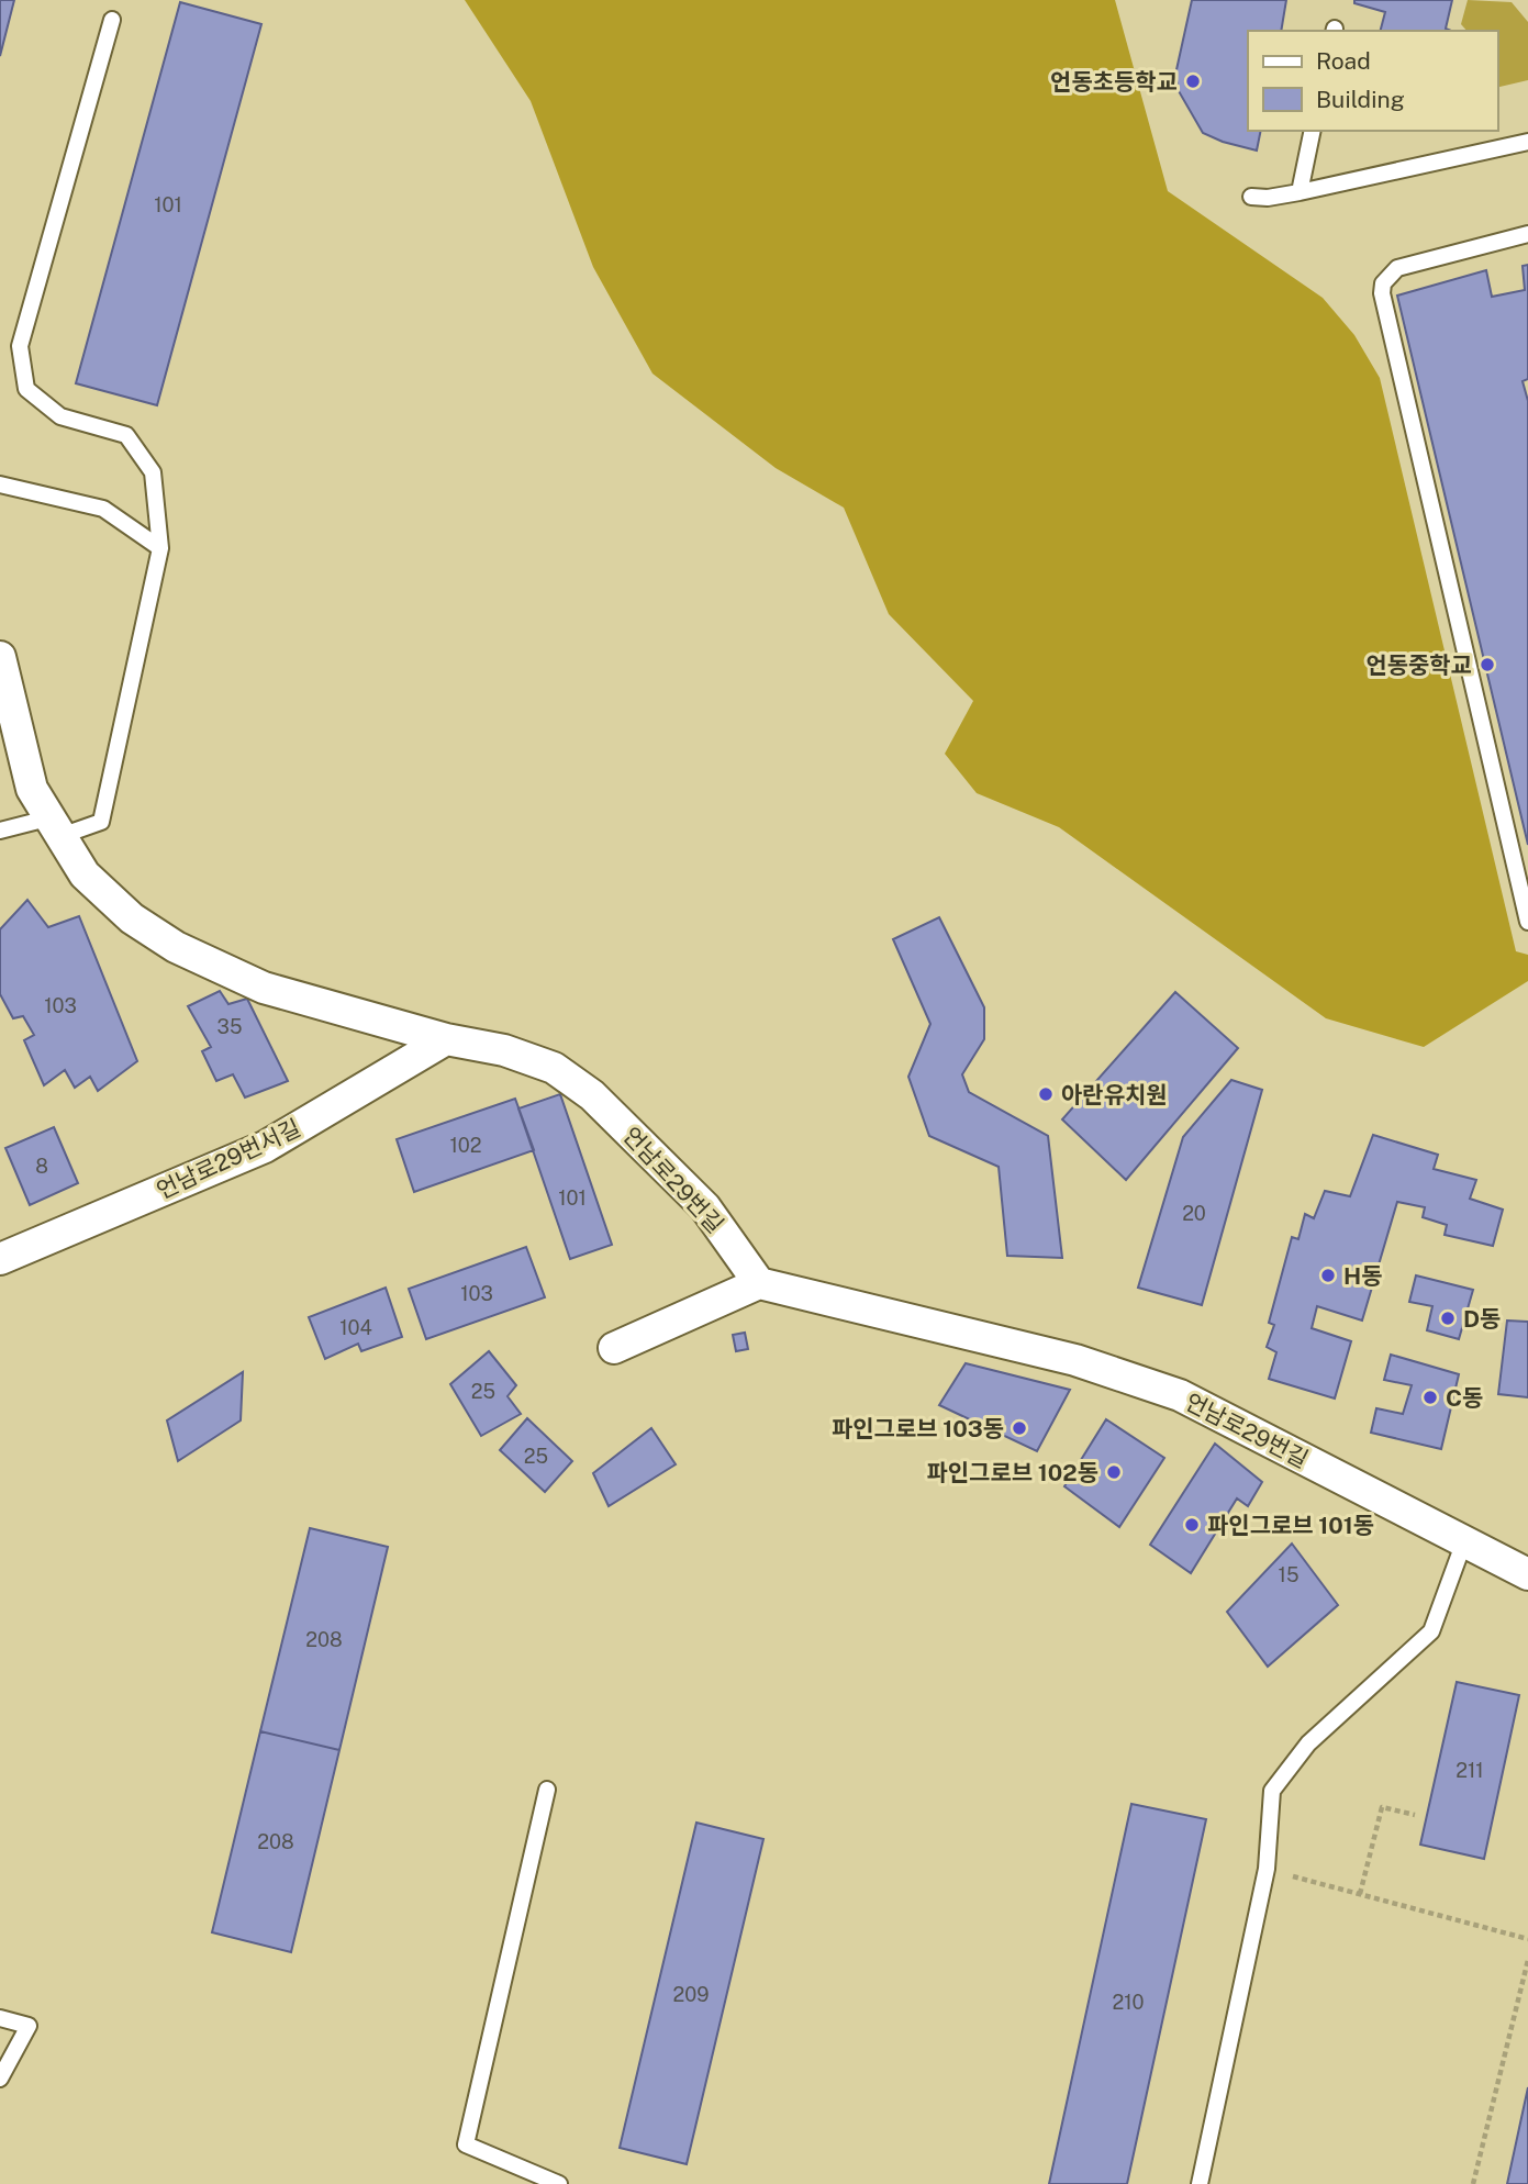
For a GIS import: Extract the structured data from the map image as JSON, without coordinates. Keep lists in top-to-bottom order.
{
  "streets": {
    "street": ["언남로29번서길", "언남로29번길"]
  },
  "crossings": [
    ["언남로29번서길", "언남로29번길"]
  ],
  "places": [
    "언동초등학교",
    "언동중학교",
    "아란유치원",
    "H동",
    "D동",
    "C동",
    "파인그로브 103동",
    "파인그로브 102동",
    "파인그로브 101동"
  ],
  "house_numbers": [
    "101",
    "103",
    "35",
    "102",
    "8",
    "101",
    "20",
    "103",
    "104",
    "25",
    "25",
    "15",
    "208",
    "211",
    "208",
    "209",
    "210"
  ],
  "legend": ["Road", "Building"]
}
